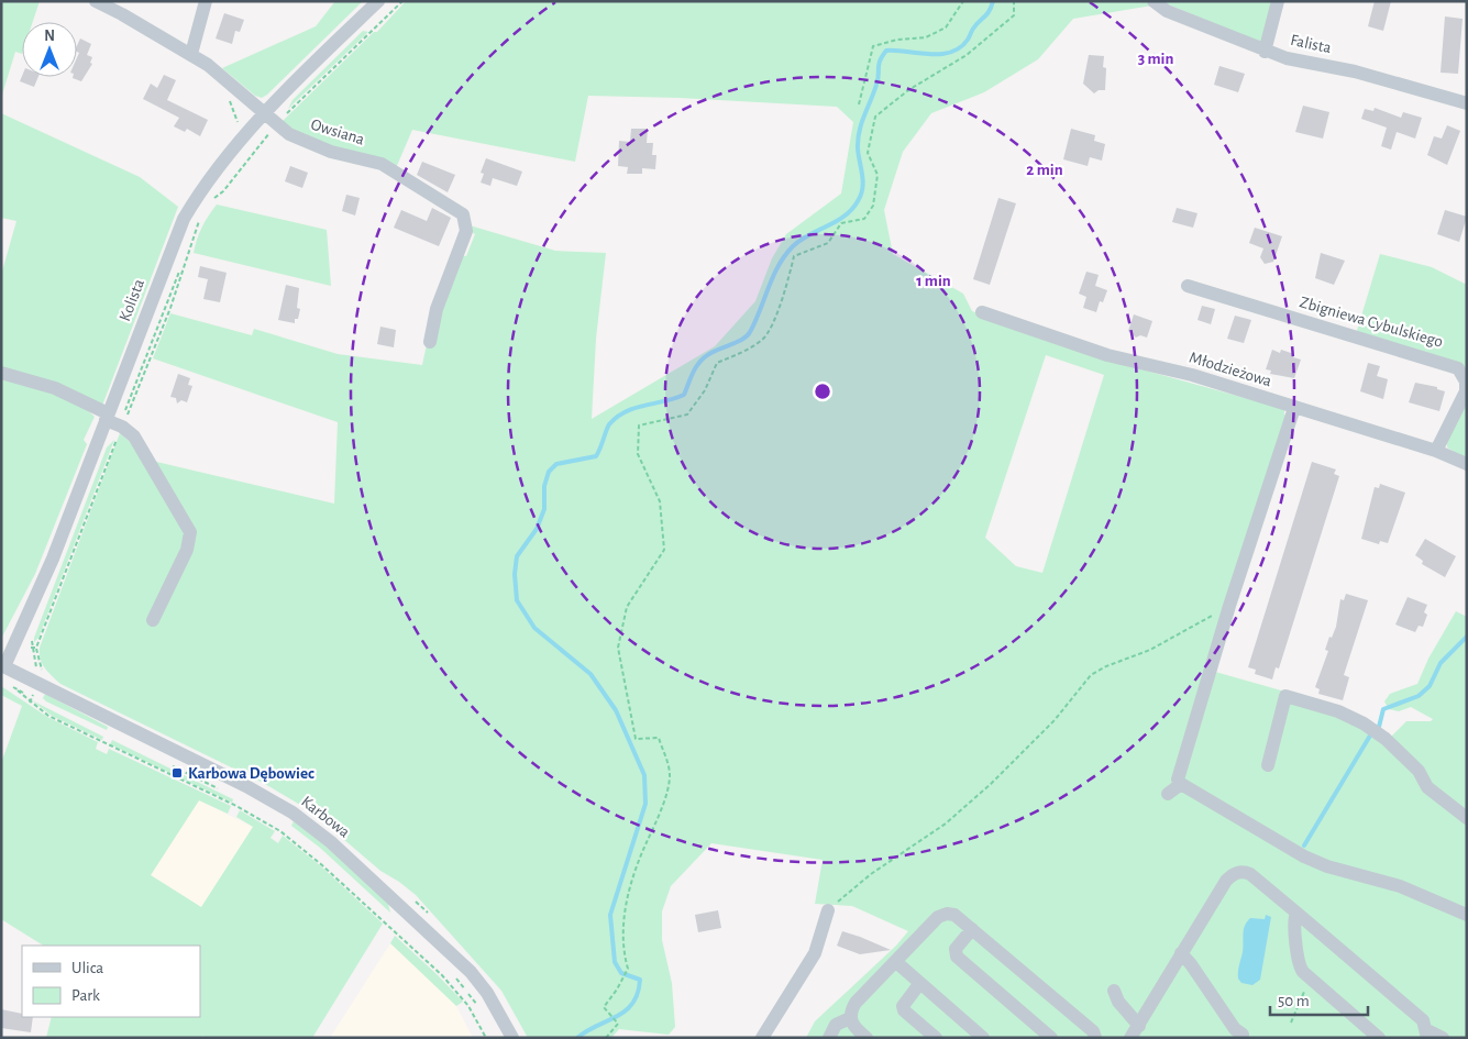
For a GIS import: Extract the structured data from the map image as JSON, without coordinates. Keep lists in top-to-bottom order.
{
  "streets": {
    "street": [
      "Falista",
      "Owsiana",
      "Kolista",
      "Zbigniewa Cybulskiego",
      "Młodzieżowa",
      "Karbowa"
    ]
  },
  "crossings": [
    ["Owsiana", "Kolista"],
    ["Kolista", "Karbowa"],
    ["Zbigniewa Cybulskiego", "Młodzieżowa"]
  ],
  "places": {
    "transit": ["Karbowa Dębowiec"]
  },
  "legend": ["Ulica", "Park"],
  "scale_bar": "50 m",
  "north": "top",
  "rings": ["3 min", "2 min", "1 min"]
}
